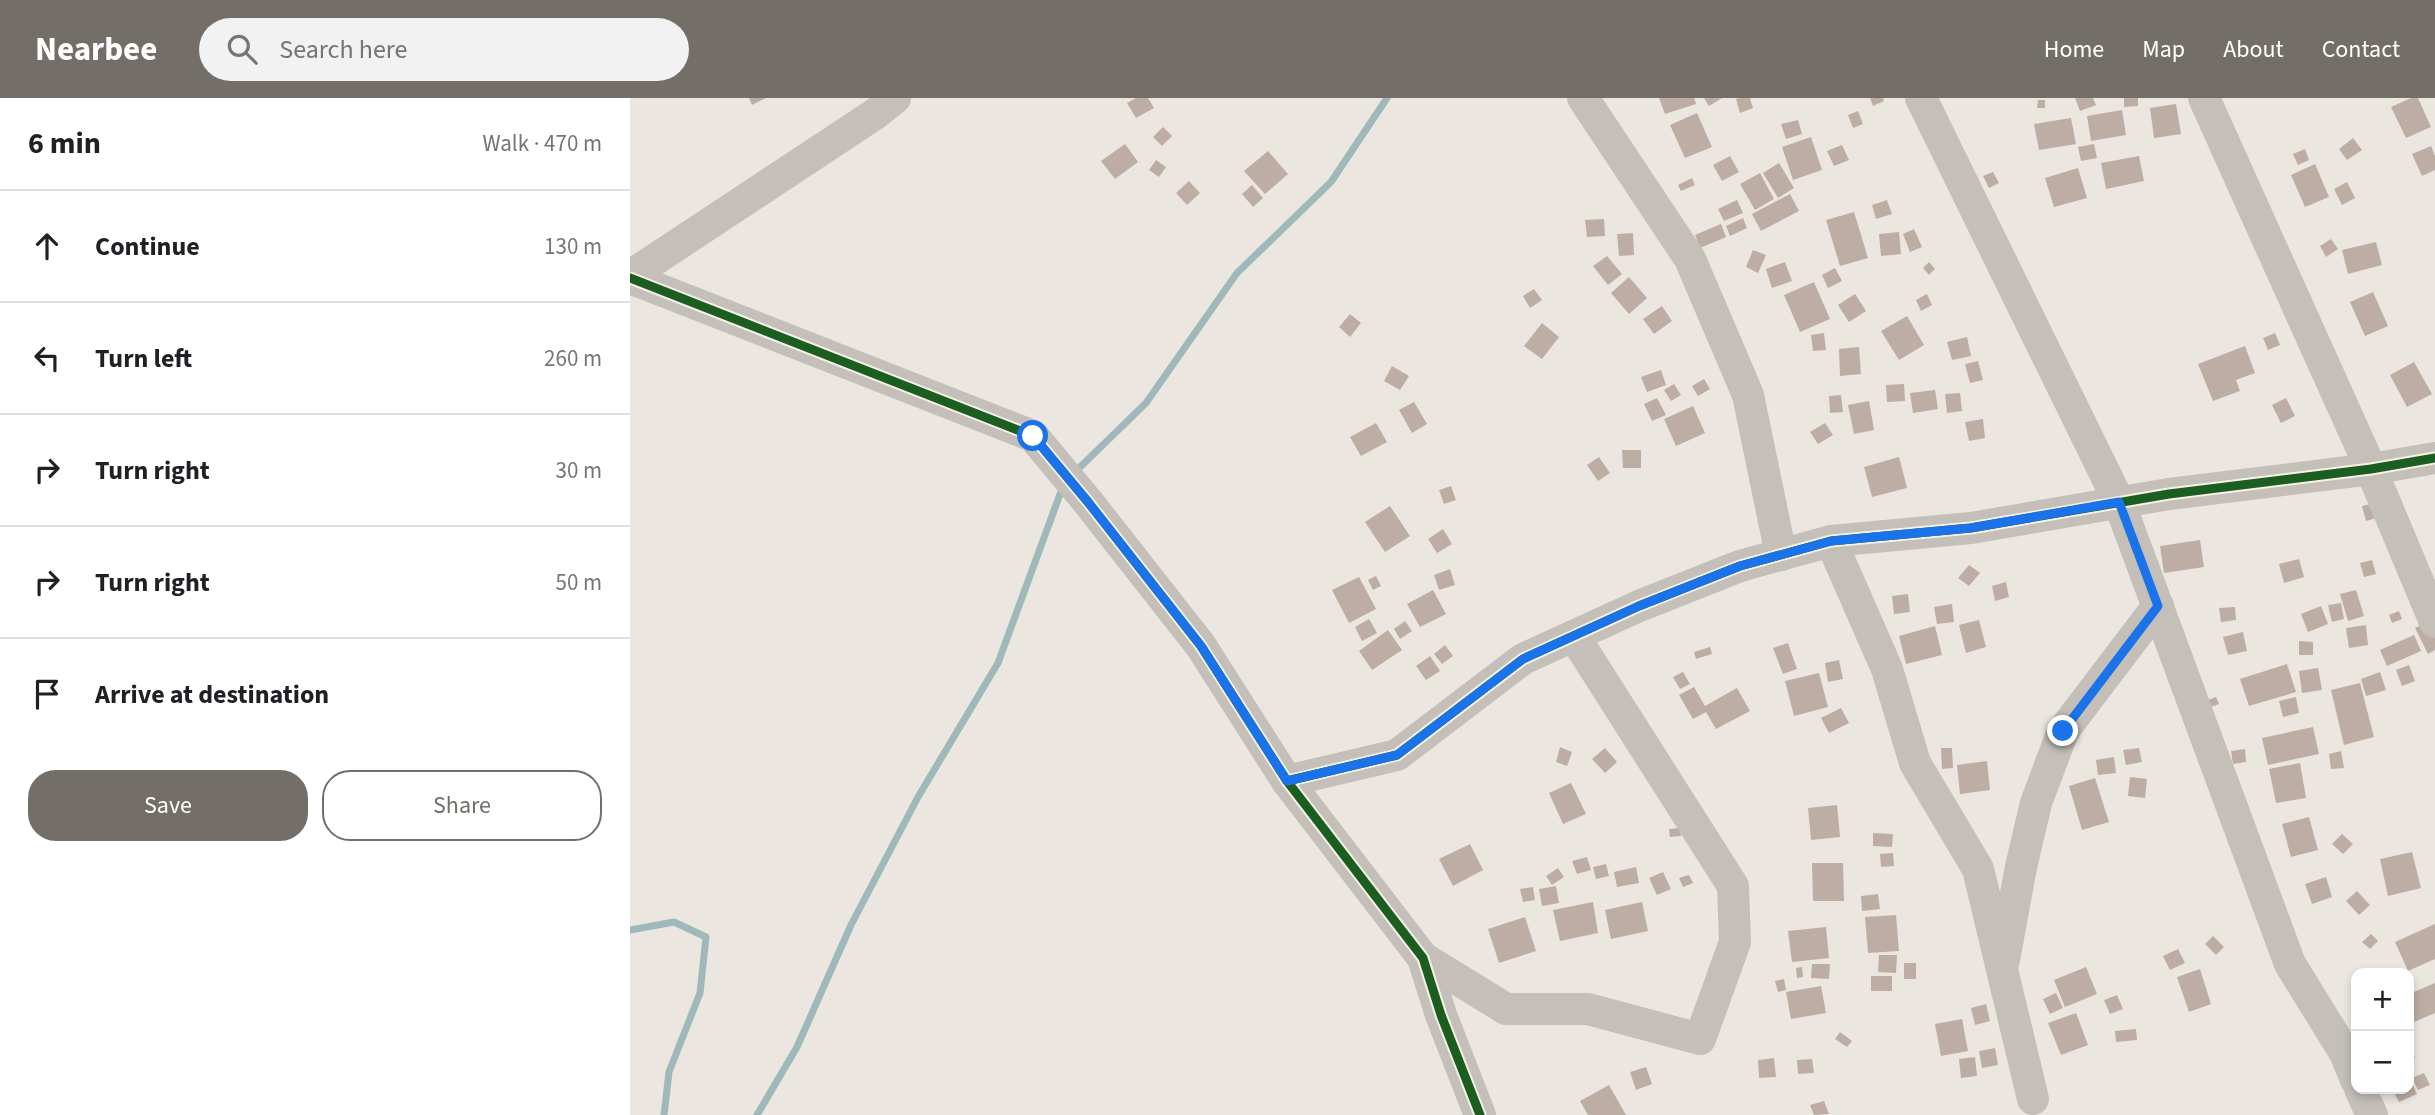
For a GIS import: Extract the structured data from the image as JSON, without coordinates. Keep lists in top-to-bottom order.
{
  "page": {
    "header": "Nearbee",
    "search": "Search here",
    "nav": [
      "Home",
      "Map",
      "About",
      "Contact"
    ],
    "heading": ["6 min", "Walk · 470 m"],
    "list": [
      ["Continue", "130 m"],
      ["Turn left", "260 m"],
      ["Turn right", "30 m"],
      ["Turn right", "50 m"],
      "Arrive at destination"
    ],
    "buttons": ["Save", "Share"],
    "map_buttons": ["+", "−"]
  }
}
